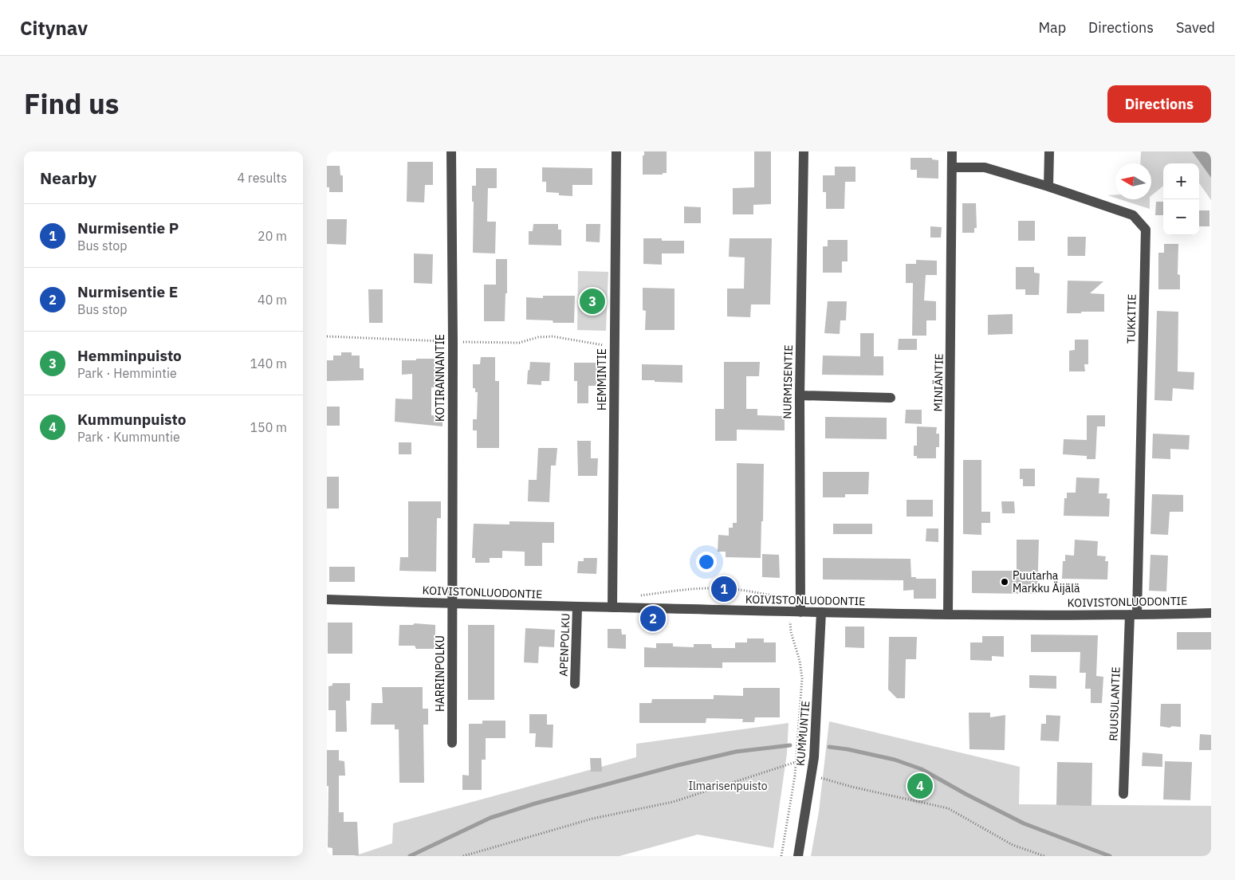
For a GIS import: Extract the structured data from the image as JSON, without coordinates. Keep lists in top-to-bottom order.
{
  "streets": {
    "street": [
      "TUKKITIE",
      "KOTIRANNANTIE",
      "HEMMINTIE",
      "NURMISENTIE",
      "MINIÄNTIE",
      "KOIVISTONLUODONTIE",
      "APENPOLKU",
      "HARRINPOLKU",
      "RUUSULANTIE",
      "KUMMUNTIE"
    ]
  },
  "crossings": [
    ["TUKKITIE", "MINIÄNTIE"],
    ["TUKKITIE", "KOIVISTONLUODONTIE"],
    ["TUKKITIE", "RUUSULANTIE"],
    ["KOTIRANNANTIE", "KOIVISTONLUODONTIE"],
    ["KOTIRANNANTIE", "HARRINPOLKU"],
    ["HEMMINTIE", "KOIVISTONLUODONTIE"],
    ["NURMISENTIE", "KOIVISTONLUODONTIE"],
    ["MINIÄNTIE", "KOIVISTONLUODONTIE"],
    ["KOIVISTONLUODONTIE", "APENPOLKU"],
    ["KOIVISTONLUODONTIE", "HARRINPOLKU"],
    ["KOIVISTONLUODONTIE", "RUUSULANTIE"],
    ["KOIVISTONLUODONTIE", "KUMMUNTIE"]
  ],
  "parks": ["Ilmarisenpuisto"],
  "places": ["Puutarha Markku Äijälä"],
  "north": "left",
  "page": {
    "header": "Citynav",
    "nav": ["Map", "Directions", "Saved"],
    "title": "Find us",
    "buttons": "Directions",
    "heading": ["Nearby", "4 results"],
    "map_buttons": ["+", "−"],
    "list": [
      {
        "mark": "1",
        "name": "Nurmisentie P",
        "note": "Bus stop",
        "value": "20 m"
      },
      {
        "mark": "2",
        "name": "Nurmisentie E",
        "note": "Bus stop",
        "value": "40 m"
      },
      {
        "mark": "3",
        "name": "Hemminpuisto",
        "note": "Park · Hemmintie",
        "value": "140 m"
      },
      {
        "mark": "4",
        "name": "Kummunpuisto",
        "note": "Park · Kummuntie",
        "value": "150 m"
      }
    ],
    "pins": [
      "3",
      "1",
      "2",
      "4"
    ]
  }
}
